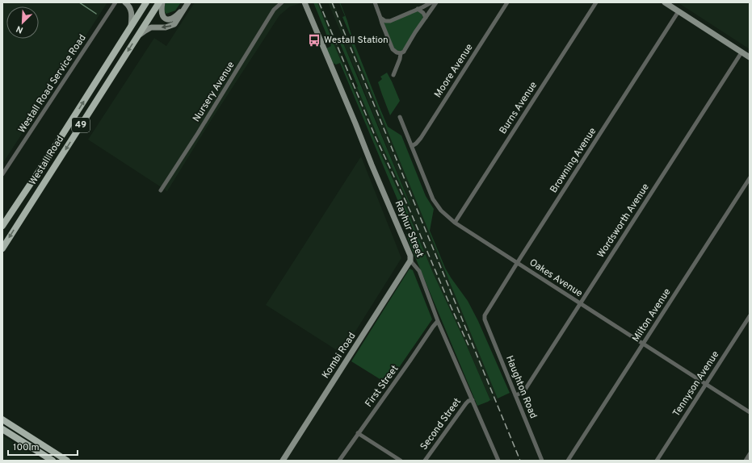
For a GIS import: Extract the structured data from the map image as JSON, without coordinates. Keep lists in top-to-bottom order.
{
  "streets": {
    "main road": [
      "49",
      "Westall Road",
      "Rayhur Street",
      "Kombi Road"
    ],
    "street": [
      "Moore Avenue",
      "Westall Road Service Road",
      "Nursery Avenue",
      "Burns Avenue",
      "Browning Avenue",
      "Wordsworth Avenue",
      "Oakes Avenue",
      "Milton Avenue",
      "Tennyson Avenue",
      "First Street",
      "Haughton Road",
      "Second Street"
    ]
  },
  "crossings": [
    ["Moore Avenue", "Oakes Avenue"],
    ["Burns Avenue", "Oakes Avenue"],
    ["Browning Avenue", "Oakes Avenue"],
    ["Browning Avenue", "Haughton Road"],
    ["Wordsworth Avenue", "Oakes Avenue"],
    ["Wordsworth Avenue", "Haughton Road"],
    ["Rayhur Street", "Kombi Road"],
    ["Rayhur Street", "First Street"],
    ["Rayhur Street", "Second Street"],
    ["Oakes Avenue", "Milton Avenue"],
    ["Oakes Avenue", "Tennyson Avenue"]
  ],
  "places": {
    "bus stop": ["Westall Station"]
  },
  "scale_bar": "100 m",
  "north": "bottom left"
}
